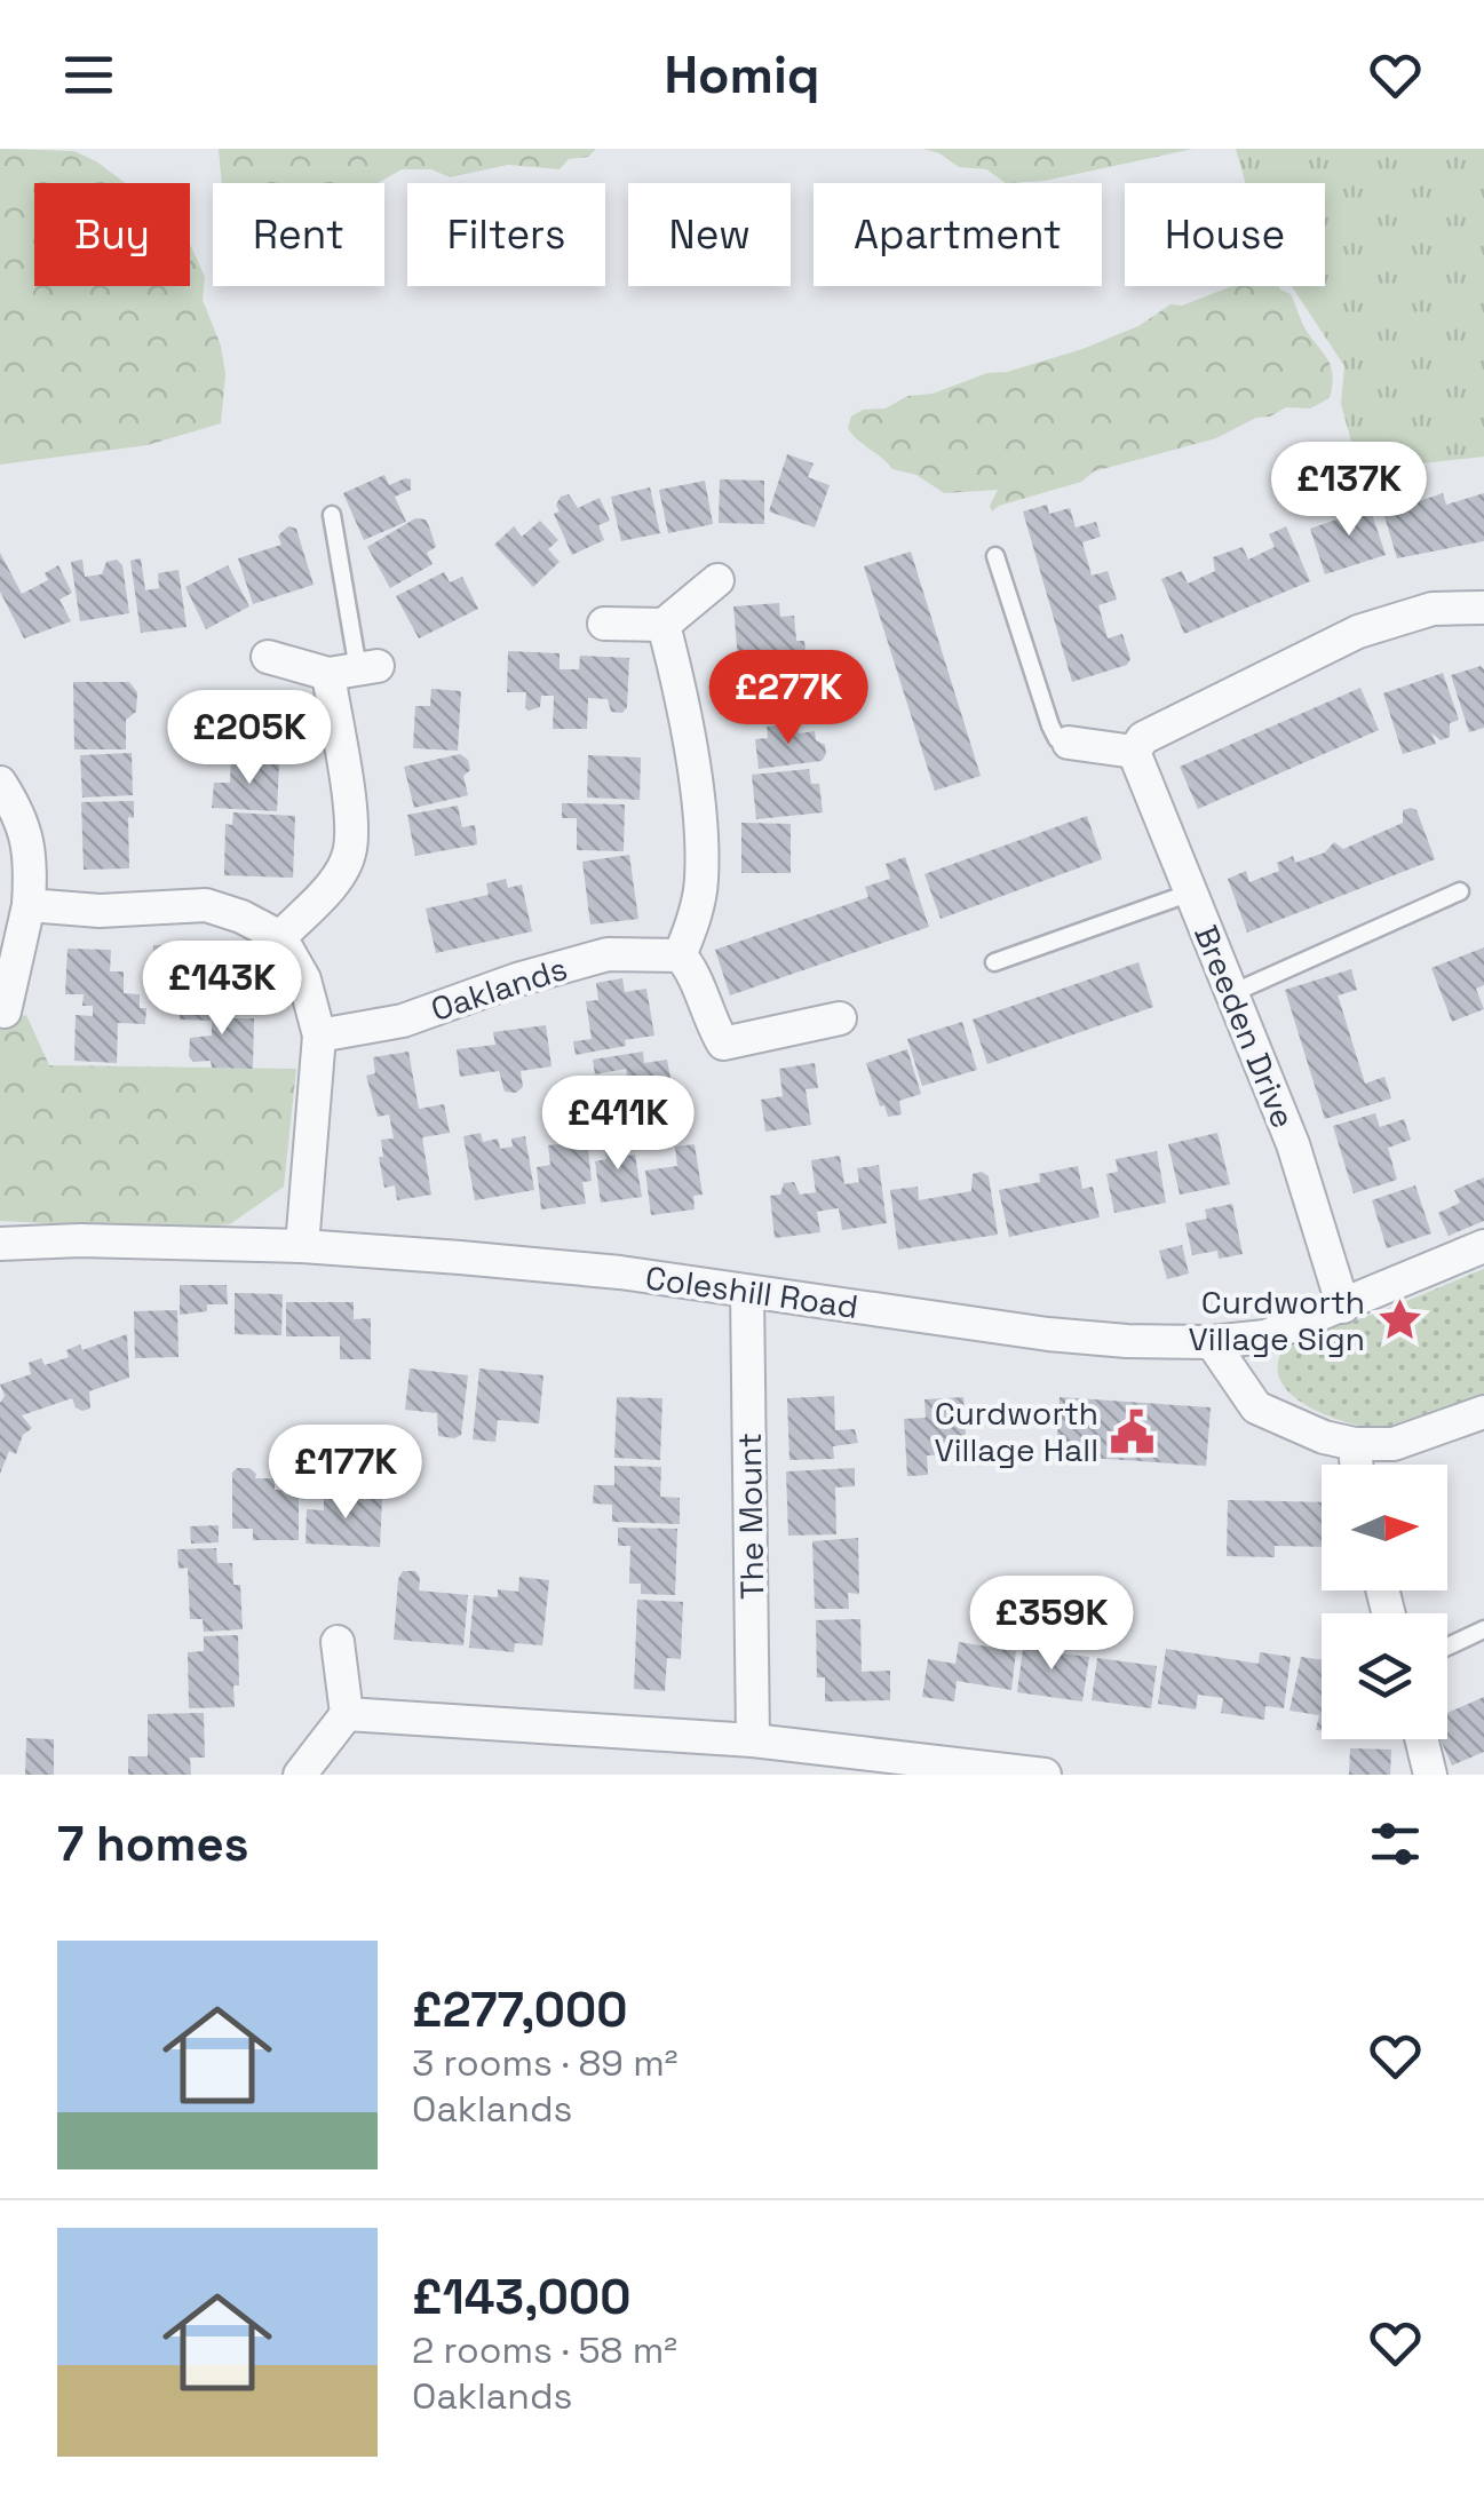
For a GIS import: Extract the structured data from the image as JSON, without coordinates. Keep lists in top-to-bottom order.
{
  "streets": {
    "street": [
      "Oaklands",
      "Breeden Drive",
      "Coleshill Road",
      "The Mount"
    ]
  },
  "crossings": [
    ["Breeden Drive", "Coleshill Road"],
    ["Coleshill Road", "The Mount"]
  ],
  "places": {
    "place": ["Curdworth Village Sign"],
    "public building": ["Curdworth Village Hall"]
  },
  "north": "right",
  "page": {
    "header": "Homiq",
    "chip": [
      "Buy",
      "Rent",
      "Filters",
      "New",
      "Apartment",
      "House"
    ],
    "price": [
      "£137K",
      "£277K",
      "£205K",
      "£143K",
      "£411K",
      "£177K",
      "£359K"
    ],
    "heading": "7 homes",
    "list": [
      {
        "name": "£277,000",
        "note": "3 rooms · 89 m² · Oaklands"
      },
      {
        "name": "£143,000",
        "note": "2 rooms · 58 m² · Oaklands"
      }
    ]
  }
}
